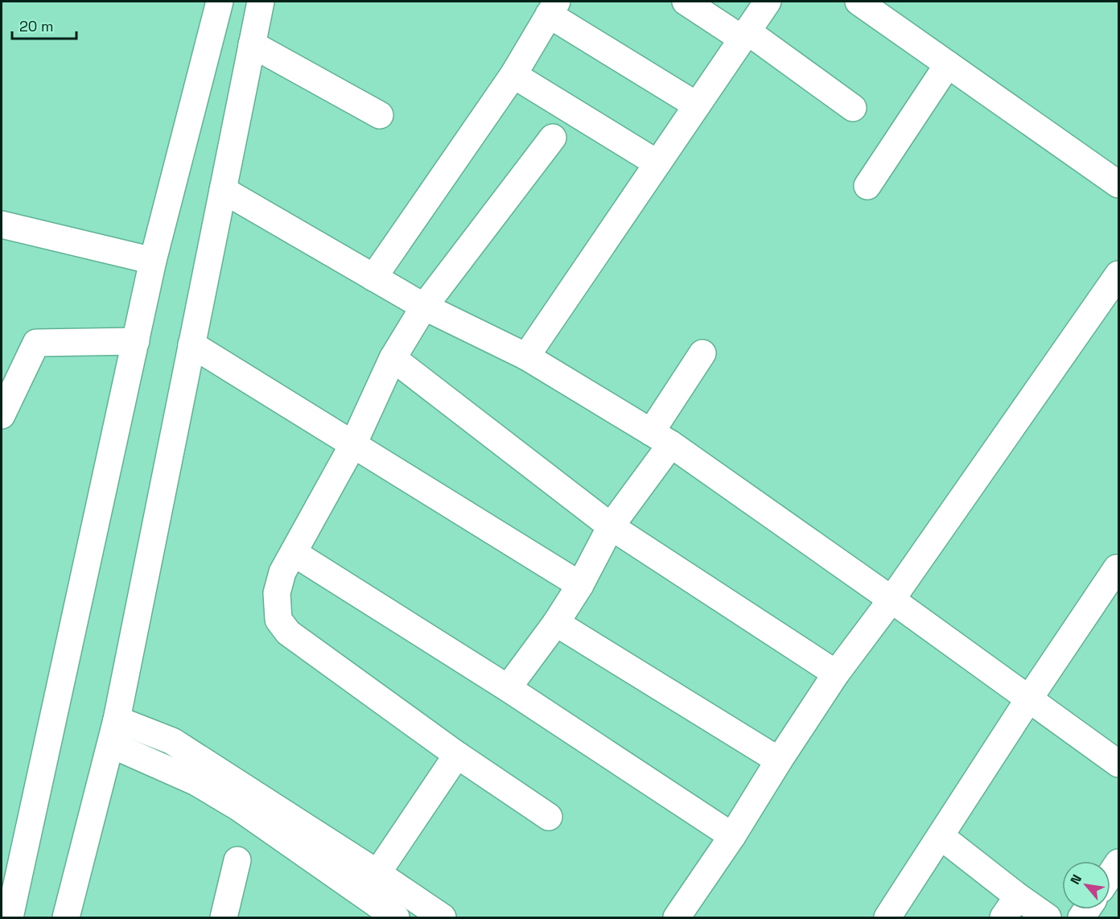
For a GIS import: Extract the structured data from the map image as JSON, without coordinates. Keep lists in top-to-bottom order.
{
  "scale_bar": "20 m",
  "north": "top left"
}
